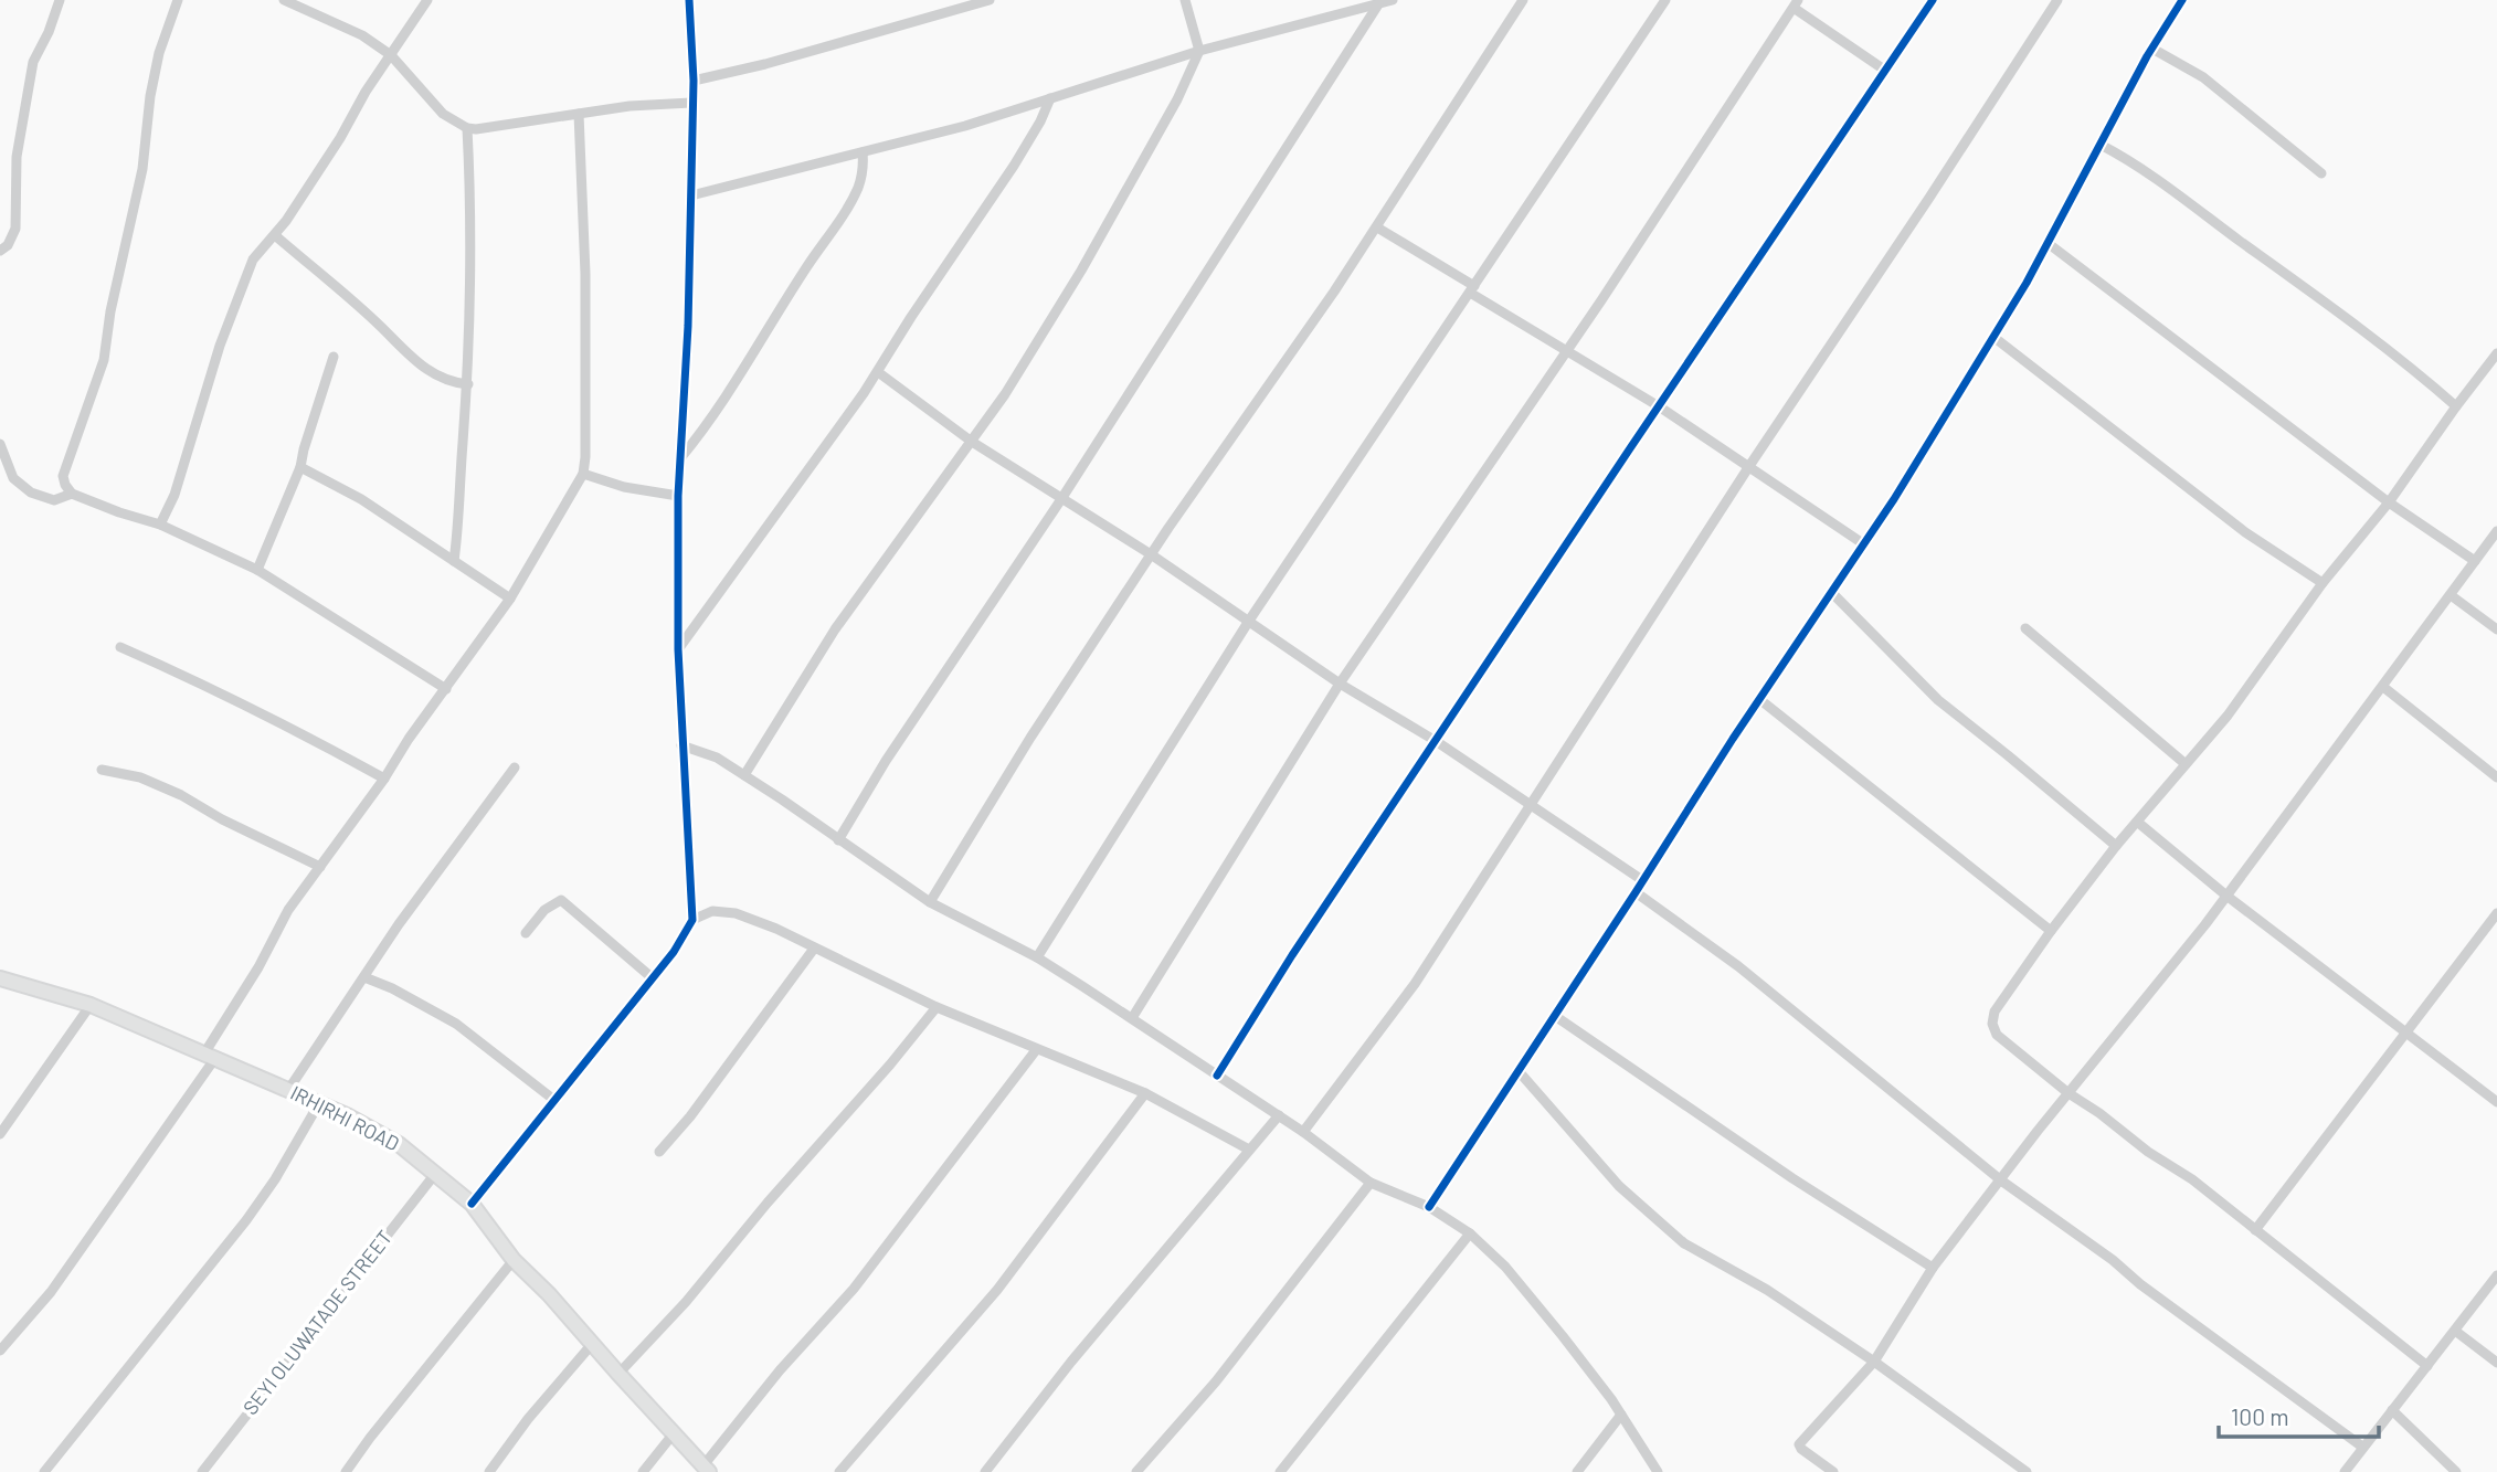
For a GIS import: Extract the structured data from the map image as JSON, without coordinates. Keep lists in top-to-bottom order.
{
  "streets": {
    "street": ["IRHIRHI ROAD", "SEYI OLUWATADE STREET"]
  },
  "crossings": [
    ["IRHIRHI ROAD", "SEYI OLUWATADE STREET"]
  ],
  "scale_bar": "100 m"
}
